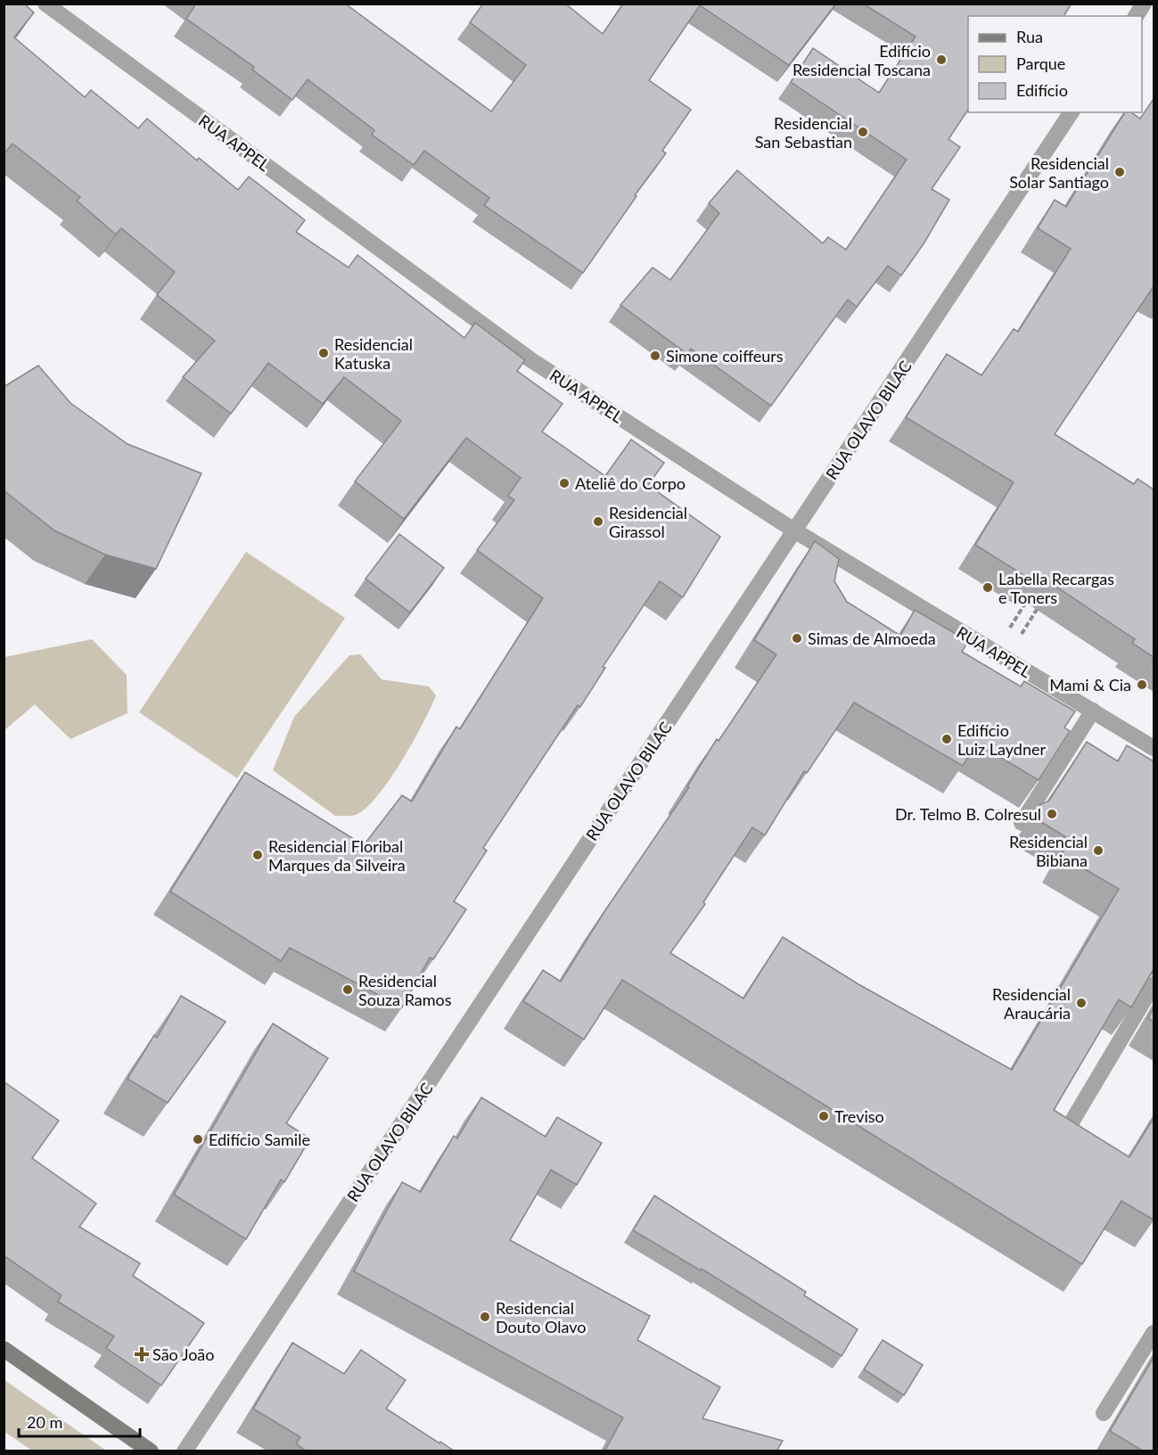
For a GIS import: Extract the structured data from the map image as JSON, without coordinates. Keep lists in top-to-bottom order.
{
  "streets": {
    "street": ["RUA APPEL", "RUA OLAVO BILAC"]
  },
  "crossings": [
    ["RUA APPEL", "RUA OLAVO BILAC"]
  ],
  "places": {
    "other": [
      "Edifício Residencial Toscana",
      "Residencial San Sebastian",
      "Residencial Solar Santiago",
      "Residencial Katuska",
      "Simone coiffeurs",
      "Ateliê do Corpo",
      "Residencial Girassol",
      "Labella Recargas e Toners",
      "Simas de Almoeda",
      "Mami & Cia",
      "Edifício Luiz Laydner",
      "Dr. Telmo B. Colresul",
      "Residencial Bibiana",
      "Residencial Floribal Marques da Silveira",
      "Residencial Souza Ramos",
      "Residencial Araucária",
      "Treviso",
      "Edifício Samile",
      "Residencial Douto Olavo"
    ],
    "health": ["São João"]
  },
  "legend": ["Rua", "Parque", "Edifício"],
  "scale_bar": "20 m"
}
